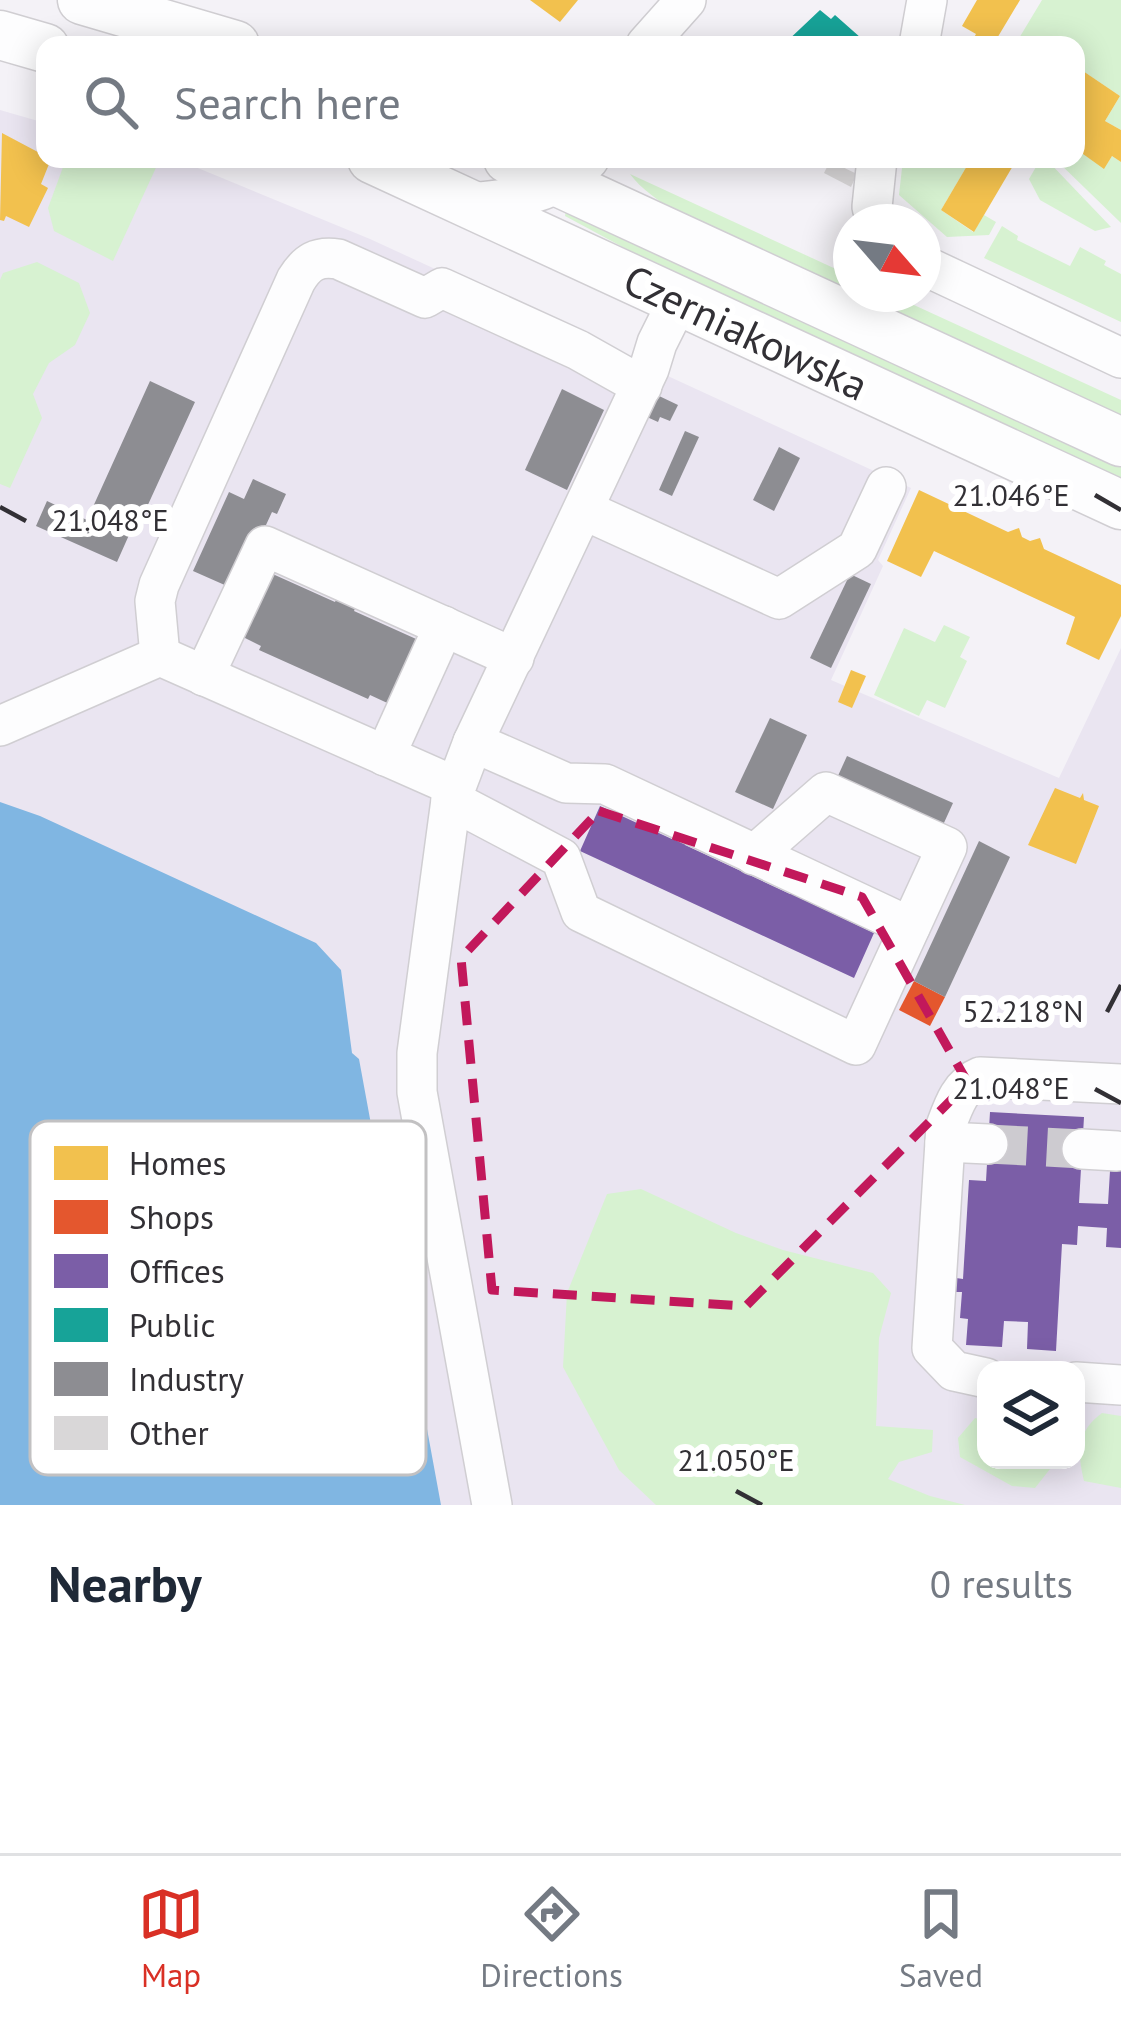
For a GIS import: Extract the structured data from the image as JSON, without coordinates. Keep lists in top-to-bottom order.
{
  "streets": {
    "main road": ["Czerniakowska"]
  },
  "legend": [
    "Homes",
    "Shops",
    "Offices",
    "Public",
    "Industry",
    "Other"
  ],
  "north": "bottom right",
  "page": {
    "search": "Search here",
    "heading": ["Nearby", "0 results"],
    "nav": ["Map", "Directions", "Saved"]
  },
  "coordinates": [
    "21.046°E",
    "21.048°E",
    "52.218°N",
    "21.050°E"
  ]
}
